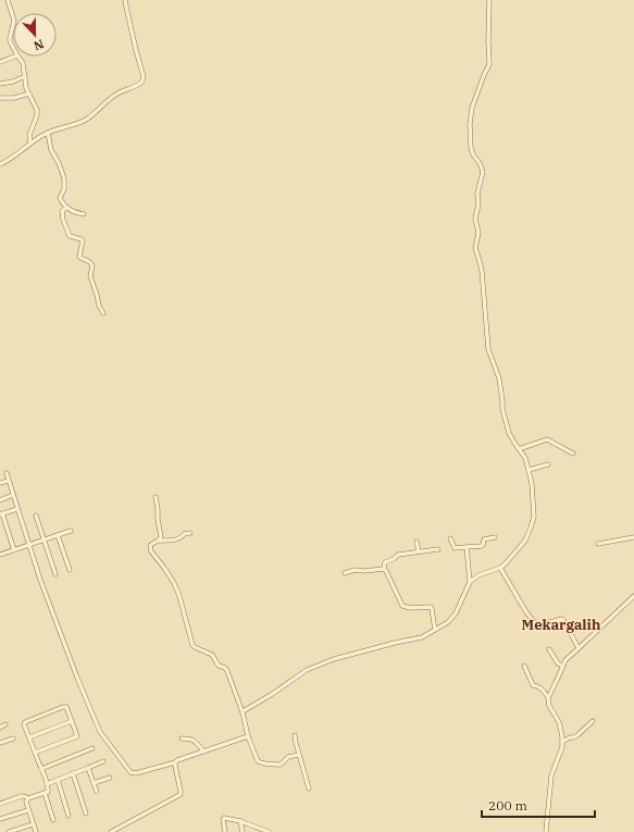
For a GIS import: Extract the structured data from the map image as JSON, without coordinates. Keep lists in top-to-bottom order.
{
  "districts": ["Mekargalih"],
  "scale_bar": "200 m",
  "north": "bottom"
}
